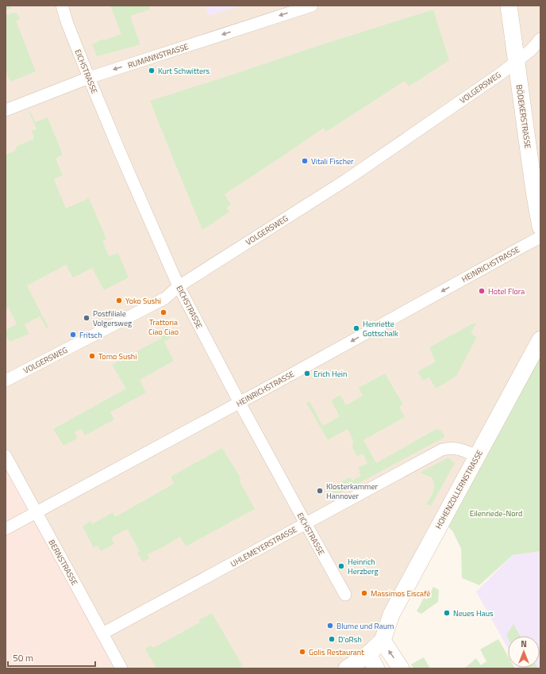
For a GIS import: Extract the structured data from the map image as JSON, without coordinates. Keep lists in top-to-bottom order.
{
  "streets": {
    "street": [
      "RUMANNSTRASSE",
      "EICHSTRASSE",
      "VOLGERSWEG",
      "BÖDEKERSTRASSE",
      "HEINRICHSTRASSE",
      "HOHENZOLLERNSTRASSE",
      "UHLEMEYERSTRASSE",
      "BERNSTRASSE"
    ]
  },
  "crossings": [
    ["RUMANNSTRASSE", "EICHSTRASSE"],
    ["EICHSTRASSE", "VOLGERSWEG"],
    ["EICHSTRASSE", "HEINRICHSTRASSE"],
    ["EICHSTRASSE", "UHLEMEYERSTRASSE"],
    ["VOLGERSWEG", "BÖDEKERSTRASSE"],
    ["HEINRICHSTRASSE", "BERNSTRASSE"],
    ["HOHENZOLLERNSTRASSE", "UHLEMEYERSTRASSE"],
    ["UHLEMEYERSTRASSE", "BERNSTRASSE"]
  ],
  "one_way": ["RUMANNSTRASSE", "HEINRICHSTRASSE"],
  "parks": ["Eilenriede-Nord"],
  "places": [
    "Kurt Schwitters",
    "Vitali Fischer",
    "Hotel Flora",
    "Yoko Sushi",
    "Trattoria Ciao Ciao",
    "Postfiliale Volgersweg",
    "Henriette Gottschalk",
    "Fritsch",
    "Tomo Sushi",
    "Erich Hein",
    "Klosterkammer Hannover",
    "Heinrich Herzberg",
    "Massimos Eiscafé",
    "Neues Haus",
    "Blume und Raum",
    "D'oRsh",
    "Golis Restaurant"
  ],
  "scale_bar": "50 m",
  "north": "top"
}
